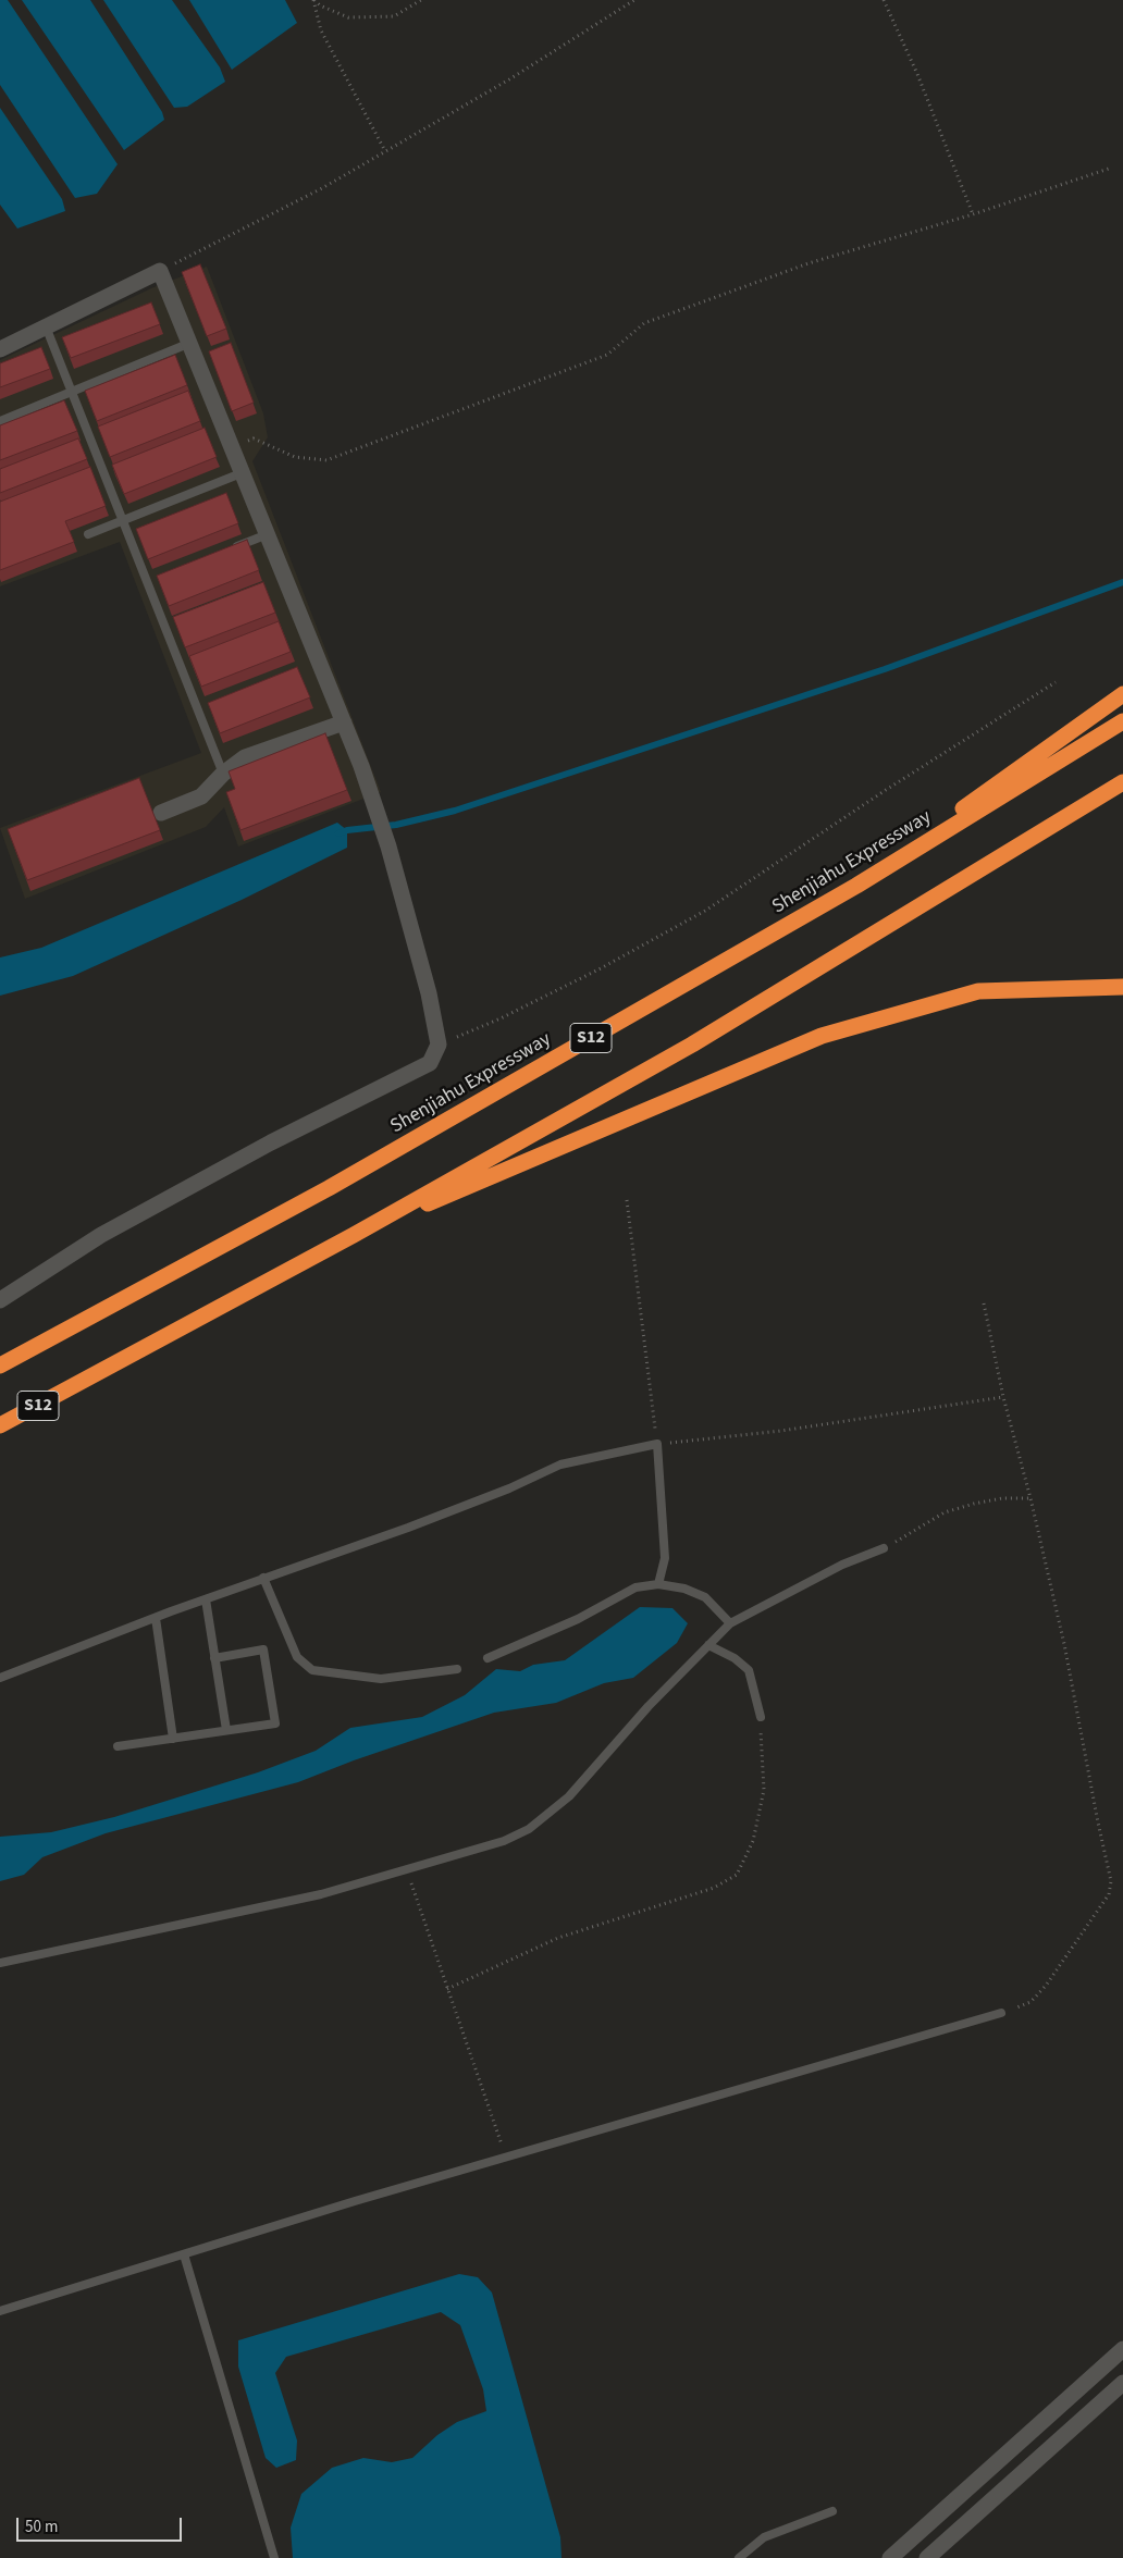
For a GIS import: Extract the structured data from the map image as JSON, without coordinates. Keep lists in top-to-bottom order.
{
  "streets": {
    "highway": ["Shenjiahu Expressway", "S12"]
  },
  "scale_bar": "50 m"
}
